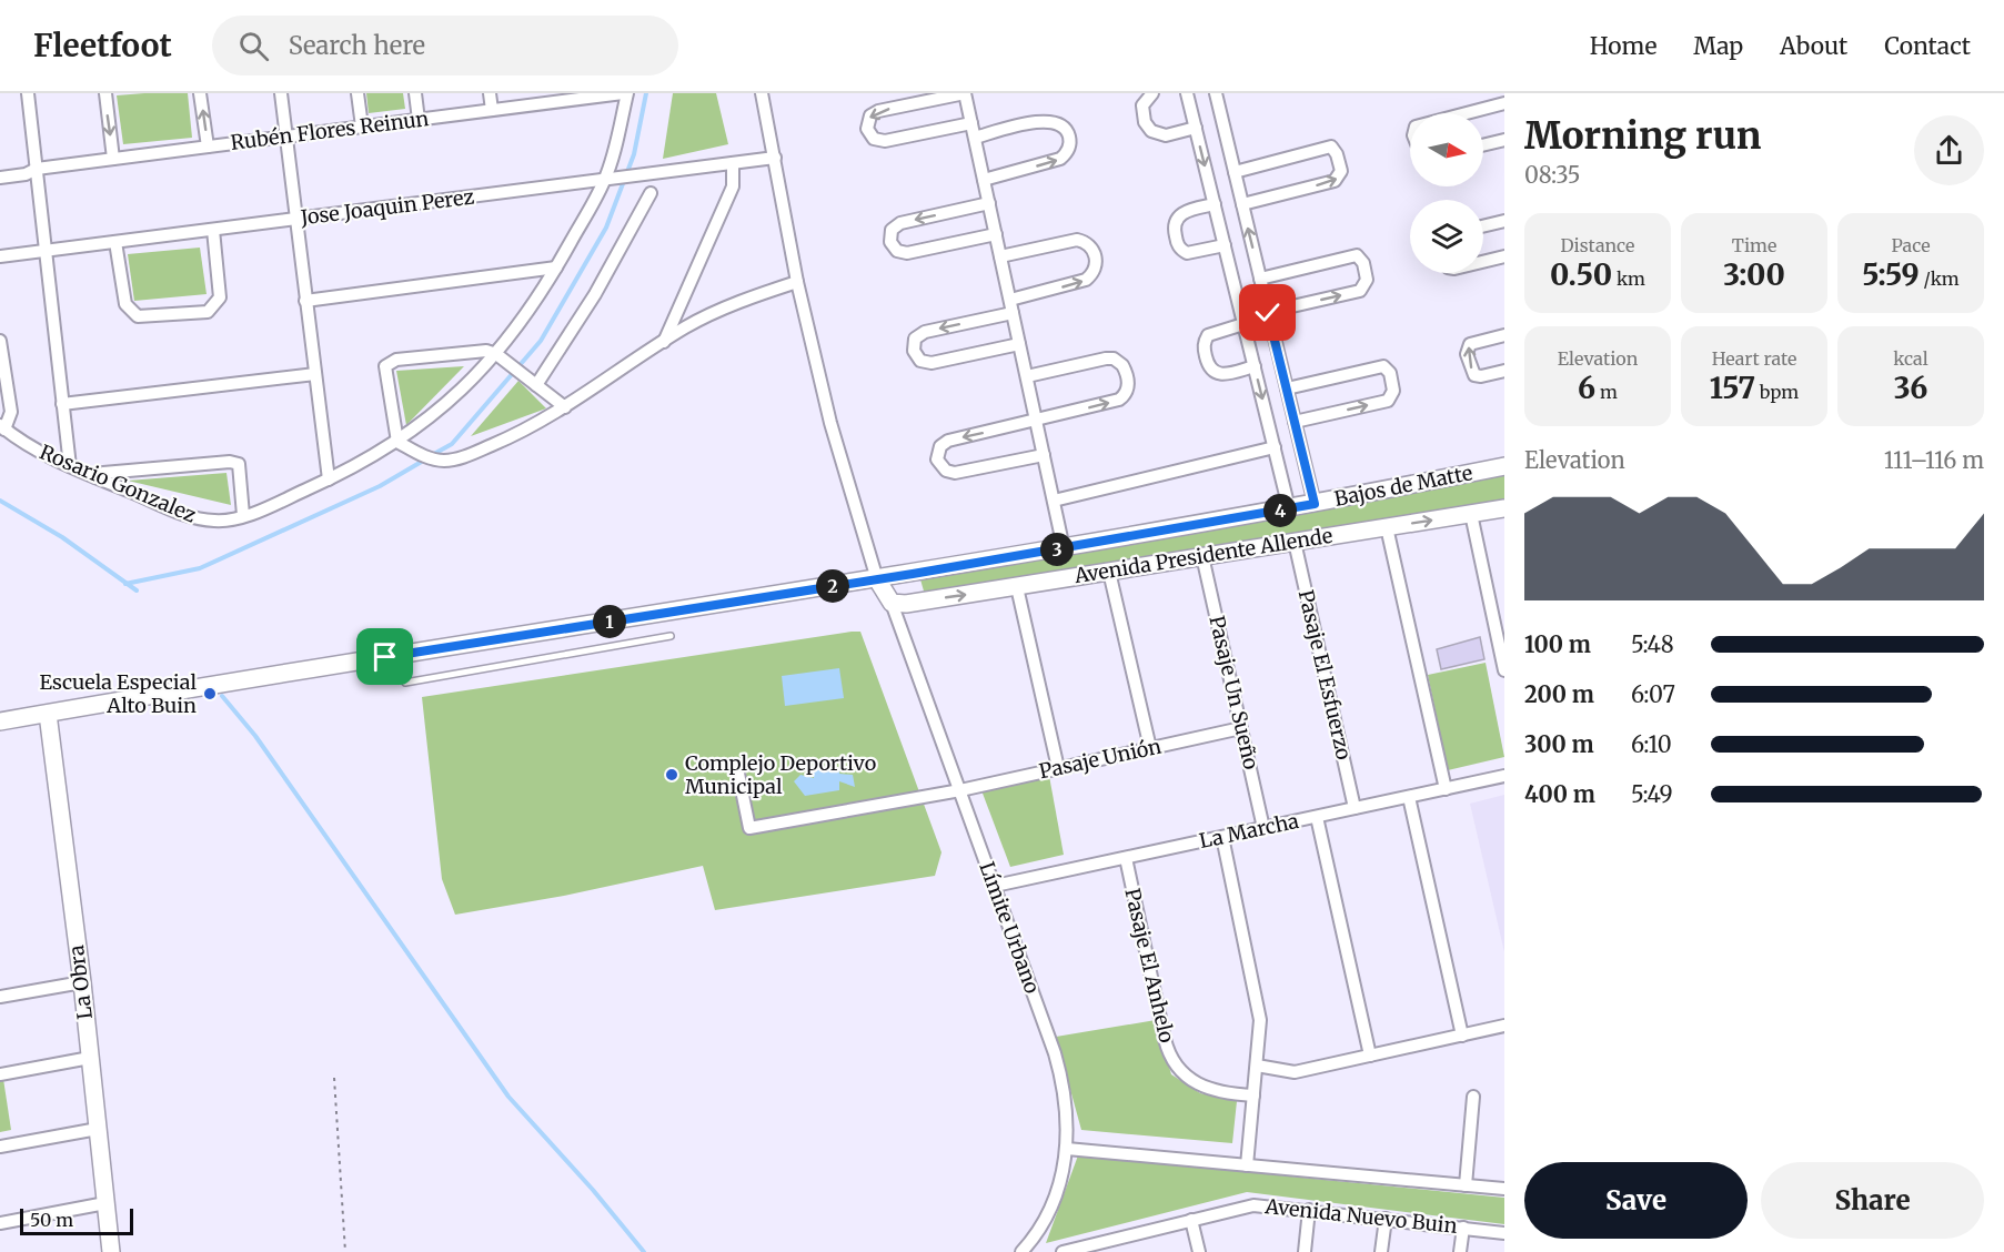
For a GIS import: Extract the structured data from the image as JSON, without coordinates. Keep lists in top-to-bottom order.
{
  "streets": {
    "main road": ["Bajos de Matte", "Avenida Presidente Allende", "La Obra"],
    "street": [
      "Rubén Flores Reinun",
      "Jose Joaquin Perez",
      "Rosario Gonzalez",
      "Pasaje El Esfuerzo",
      "Pasaje Un Sueño",
      "Pasaje Unión",
      "La Marcha",
      "Límite Urbano",
      "Pasaje El Anhelo",
      "Avenida Nuevo Buin"
    ]
  },
  "crossings": [
    ["Rubén Flores Reinun", "Rosario Gonzalez"],
    ["Jose Joaquin Perez", "Rosario Gonzalez"],
    ["Bajos de Matte", "La Obra"],
    ["Avenida Presidente Allende", "Pasaje El Esfuerzo"],
    ["Avenida Presidente Allende", "Pasaje Un Sueño"],
    ["Avenida Presidente Allende", "Límite Urbano"],
    ["Pasaje El Esfuerzo", "La Marcha"],
    ["Pasaje Un Sueño", "Pasaje Unión"],
    ["Pasaje Un Sueño", "La Marcha"],
    ["Pasaje Unión", "Límite Urbano"],
    ["La Marcha", "Límite Urbano"],
    ["La Marcha", "Pasaje El Anhelo"],
    ["Límite Urbano", "Avenida Nuevo Buin"]
  ],
  "places": ["Escuela Especial Alto Buin", "Complejo Deportivo Municipal"],
  "scale_bar": "50 m",
  "north": "right",
  "page": {
    "header": "Fleetfoot",
    "search": "Search here",
    "nav": [
      "Home",
      "Map",
      "About",
      "Contact"
    ],
    "heading": ["Morning run", "08:35"],
    "stats": [
      ["Distance", "0.50 km"],
      ["Time", "3:00"],
      ["Pace", "5:59 /km"],
      ["Elevation", "6 m"],
      ["Heart rate", "157 bpm"],
      ["kcal", "36"]
    ],
    "chart": ["Elevation", "111–116 m"],
    "pins": [
      "4",
      "3",
      "2",
      "1"
    ],
    "list": [
      {
        "name": "100 m",
        "note": "5:48"
      },
      {
        "name": "200 m",
        "note": "6:07"
      },
      {
        "name": "300 m",
        "note": "6:10"
      },
      {
        "name": "400 m",
        "note": "5:49"
      }
    ],
    "buttons": ["Save", "Share"],
    "scale": "50 m"
  }
}
